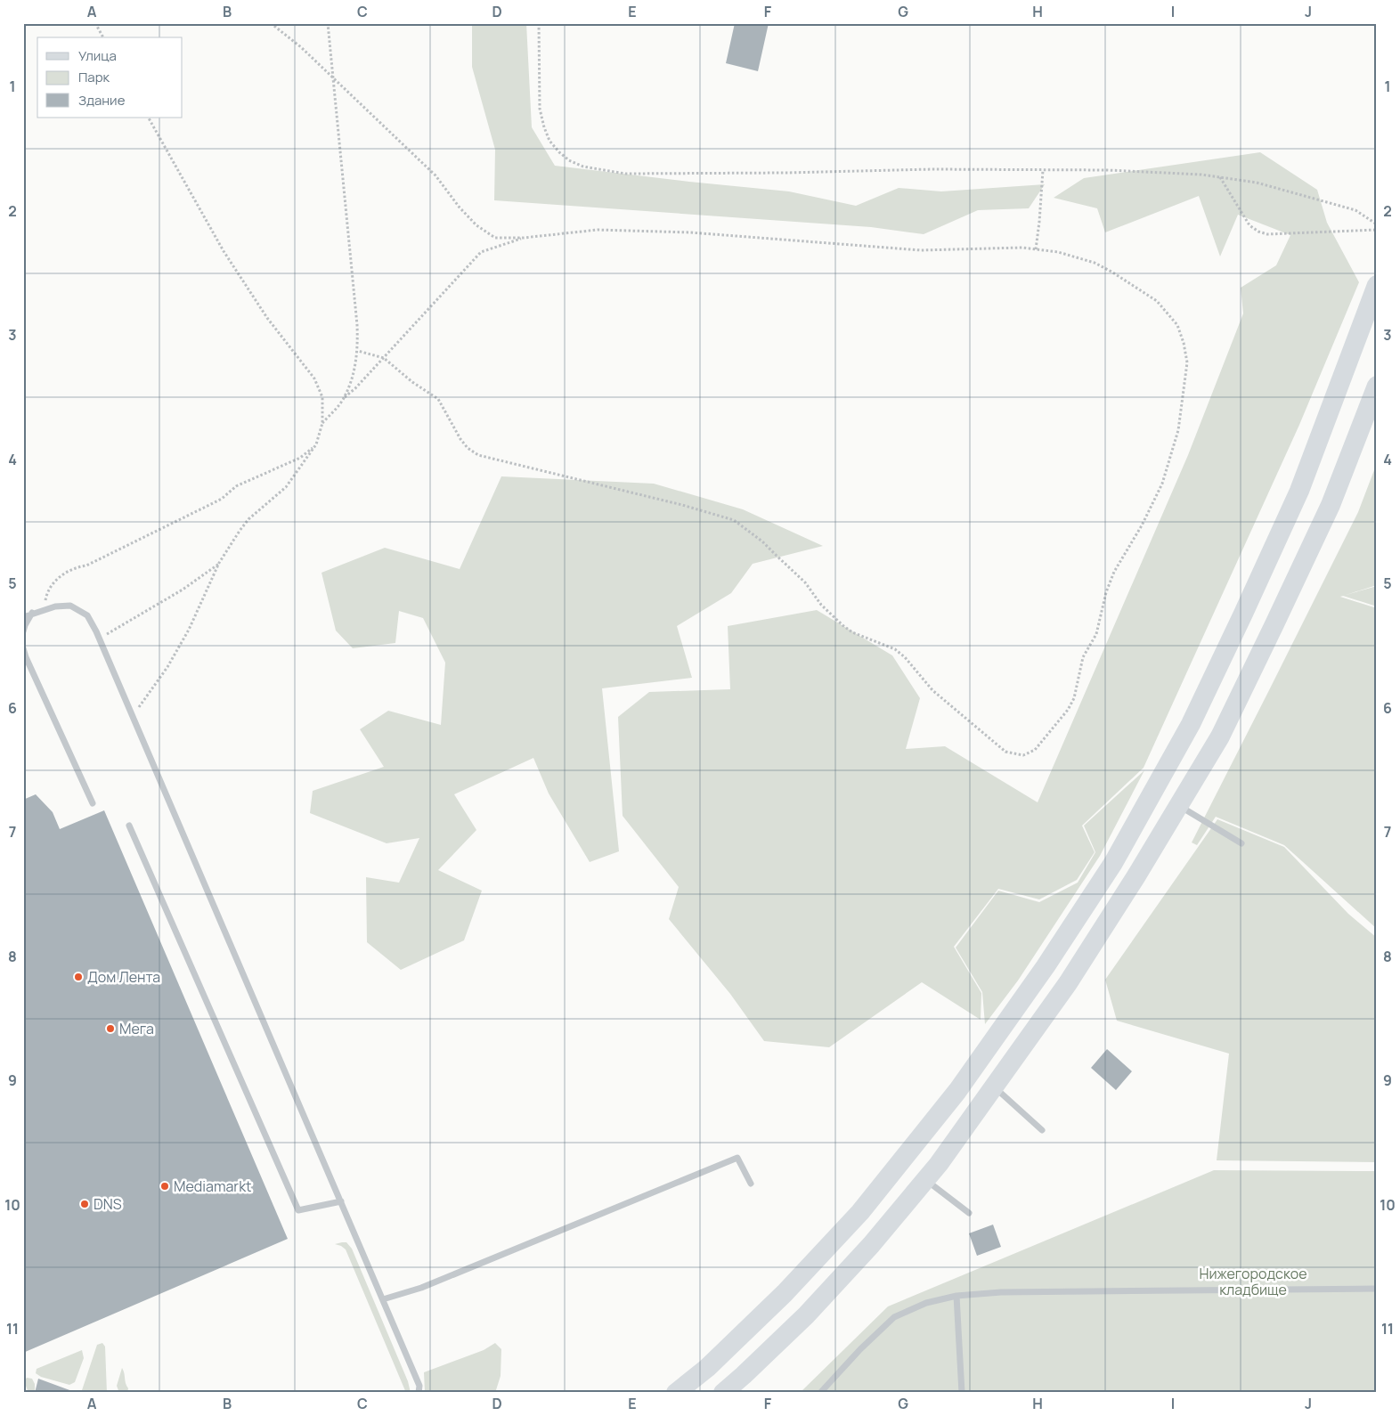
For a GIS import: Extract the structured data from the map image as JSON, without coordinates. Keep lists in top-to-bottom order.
{
  "parks": ["Нижегородское кладбище"],
  "places": [
    "Дом Лента",
    "Мега",
    "Mediamarkt",
    "DNS"
  ],
  "legend": ["Улица", "Парк", "Здание"],
  "grid": {
    "columns": [
      "A",
      "B",
      "C",
      "D",
      "E",
      "F",
      "G",
      "H",
      "I",
      "J"
    ],
    "rows": [
      "1",
      "2",
      "3",
      "4",
      "5",
      "6",
      "7",
      "8",
      "9",
      "10",
      "11"
    ]
  }
}
